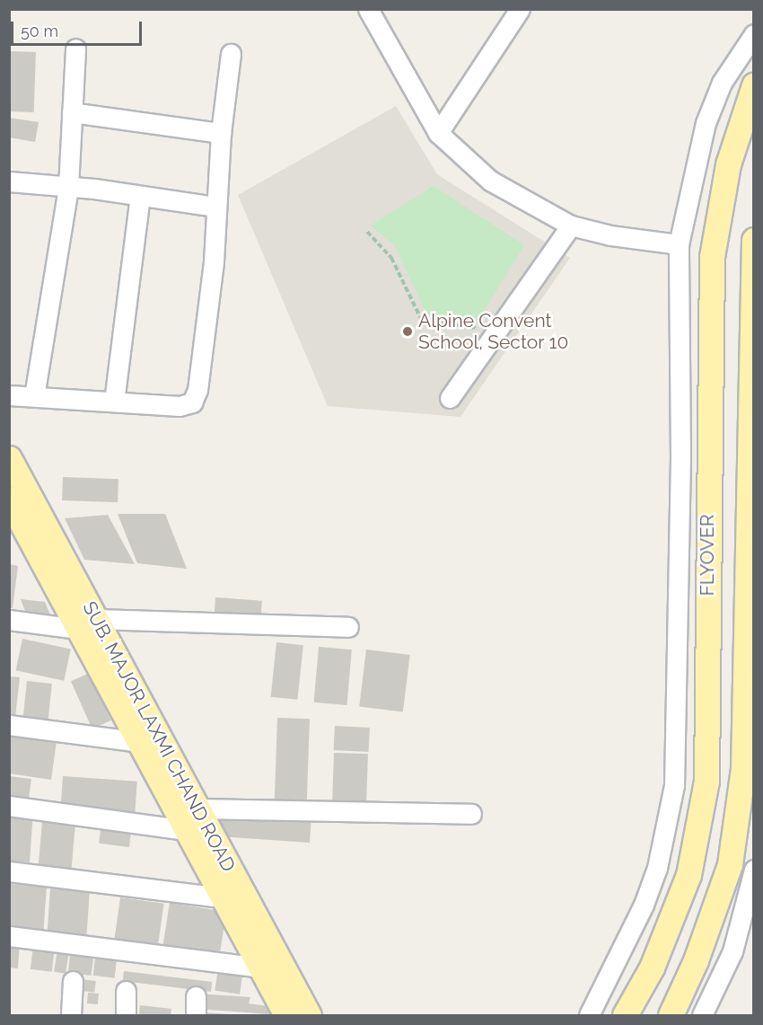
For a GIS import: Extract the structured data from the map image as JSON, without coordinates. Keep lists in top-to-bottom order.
{
  "streets": {
    "main road": ["FLYOVER", "SUB. MAJOR LAXMI CHAND ROAD"]
  },
  "places": ["Alpine Convent School, Sector 10"],
  "scale_bar": "50 m"
}
